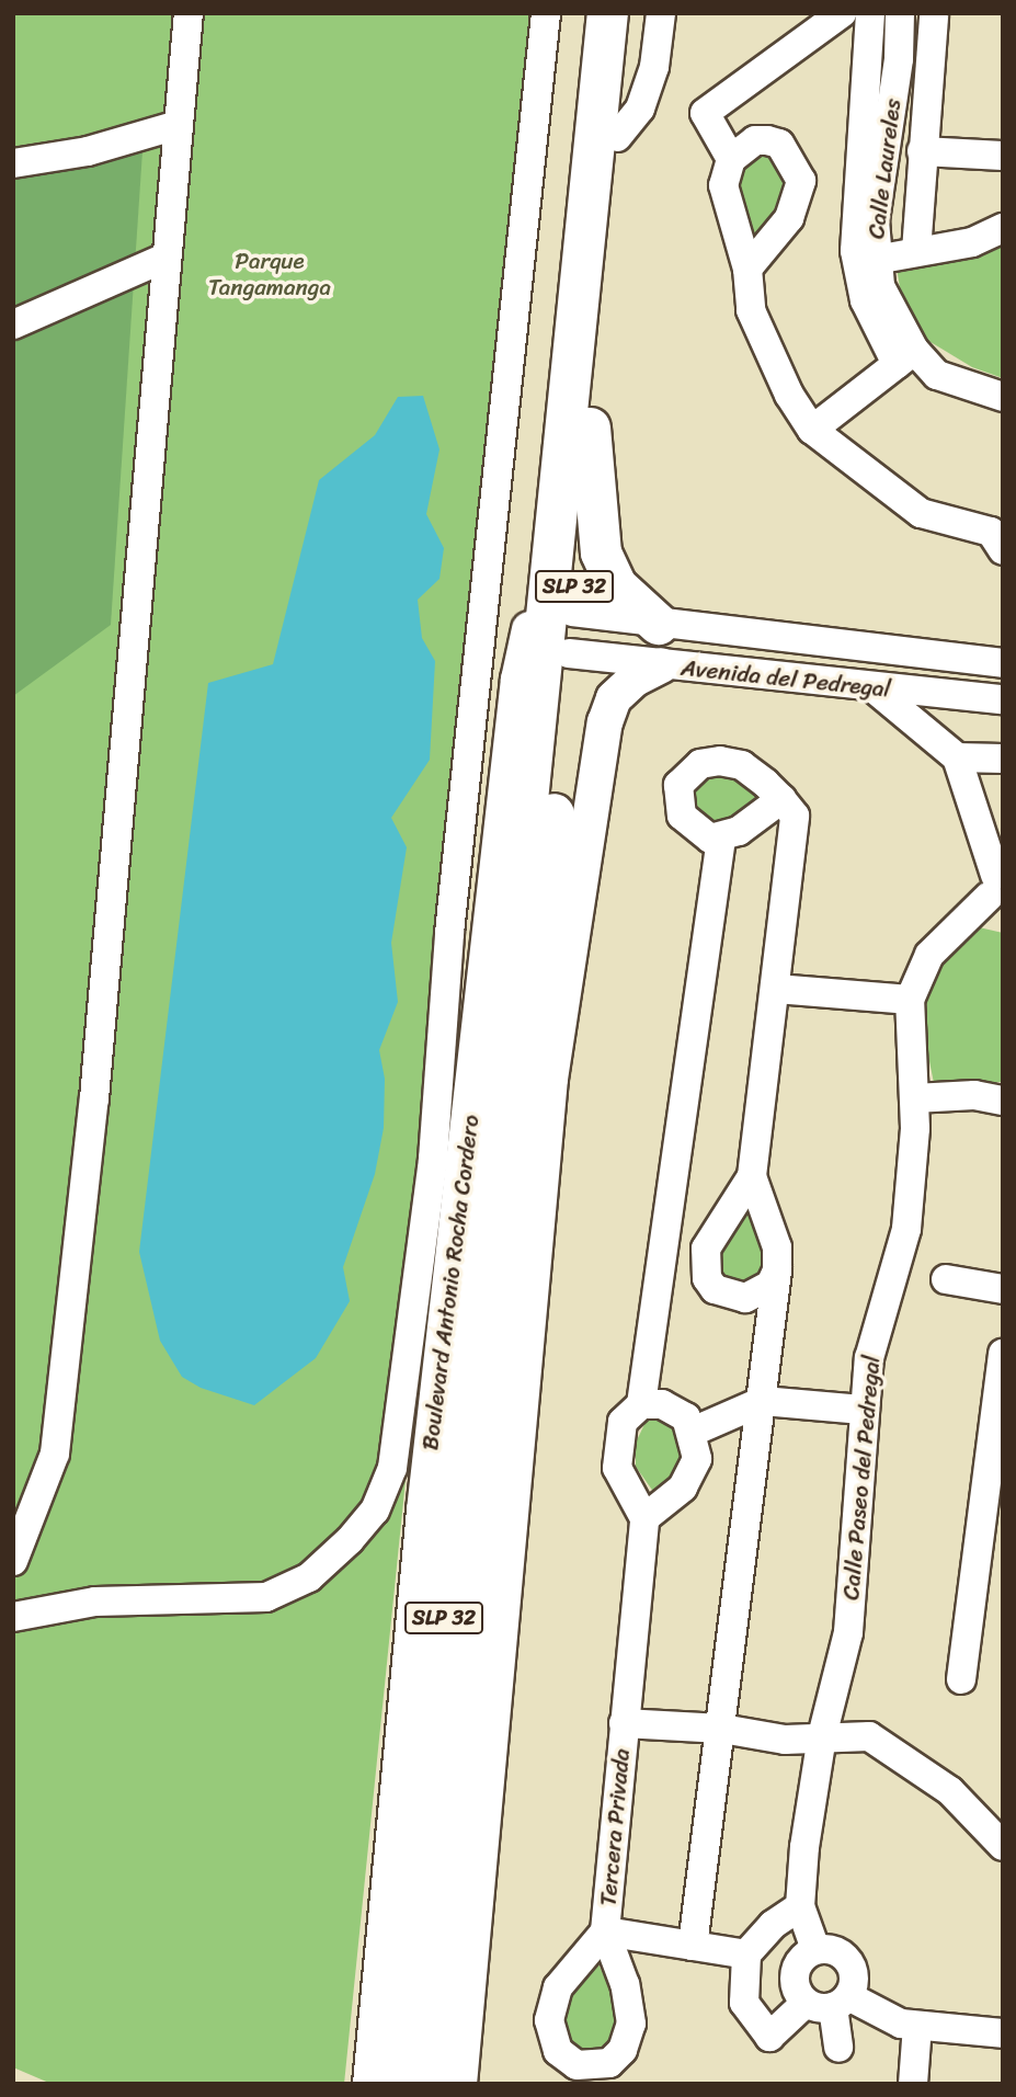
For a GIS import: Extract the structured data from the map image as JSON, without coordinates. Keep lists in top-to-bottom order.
{
  "streets": {
    "highway": ["SLP 32"],
    "main road": ["Boulevard Antonio Rocha Cordero"],
    "street": [
      "Calle Laureles",
      "Avenida del Pedregal",
      "Calle Paseo del Pedregal",
      "Tercera Privada"
    ]
  },
  "crossings": [
    ["SLP 32", "Avenida del Pedregal"],
    ["SLP 32", "Boulevard Antonio Rocha Cordero"],
    ["Calle Paseo del Pedregal", "Tercera Privada"]
  ],
  "parks": ["Parque Tangamanga"]
}
